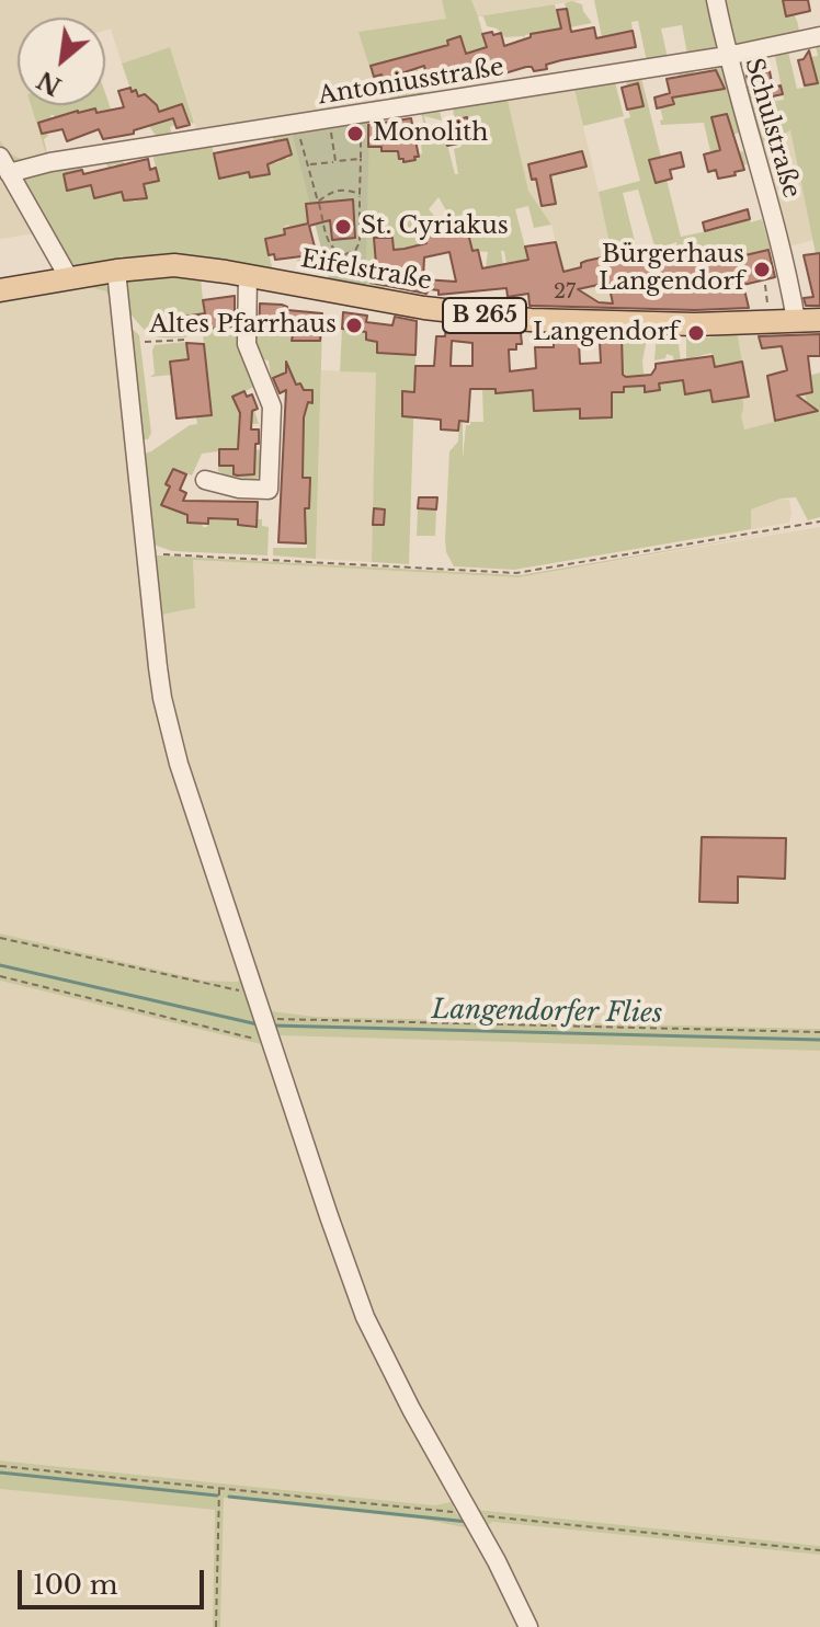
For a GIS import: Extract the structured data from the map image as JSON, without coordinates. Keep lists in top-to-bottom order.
{
  "streets": {
    "main road": ["Eifelstraße", "B 265"],
    "street": ["Antoniusstraße", "Schulstraße"]
  },
  "crossings": [
    ["Antoniusstraße", "Schulstraße"],
    ["Schulstraße", "Eifelstraße"],
    ["Eifelstraße", "B 265"]
  ],
  "water": ["Langendorfer Flies"],
  "places": [
    "Monolith",
    "St. Cyriakus",
    "Bürgerhaus Langendorf",
    "Altes Pfarrhaus",
    "Langendorf"
  ],
  "house_numbers": ["27"],
  "scale_bar": "100 m",
  "north": "bottom left"
}
